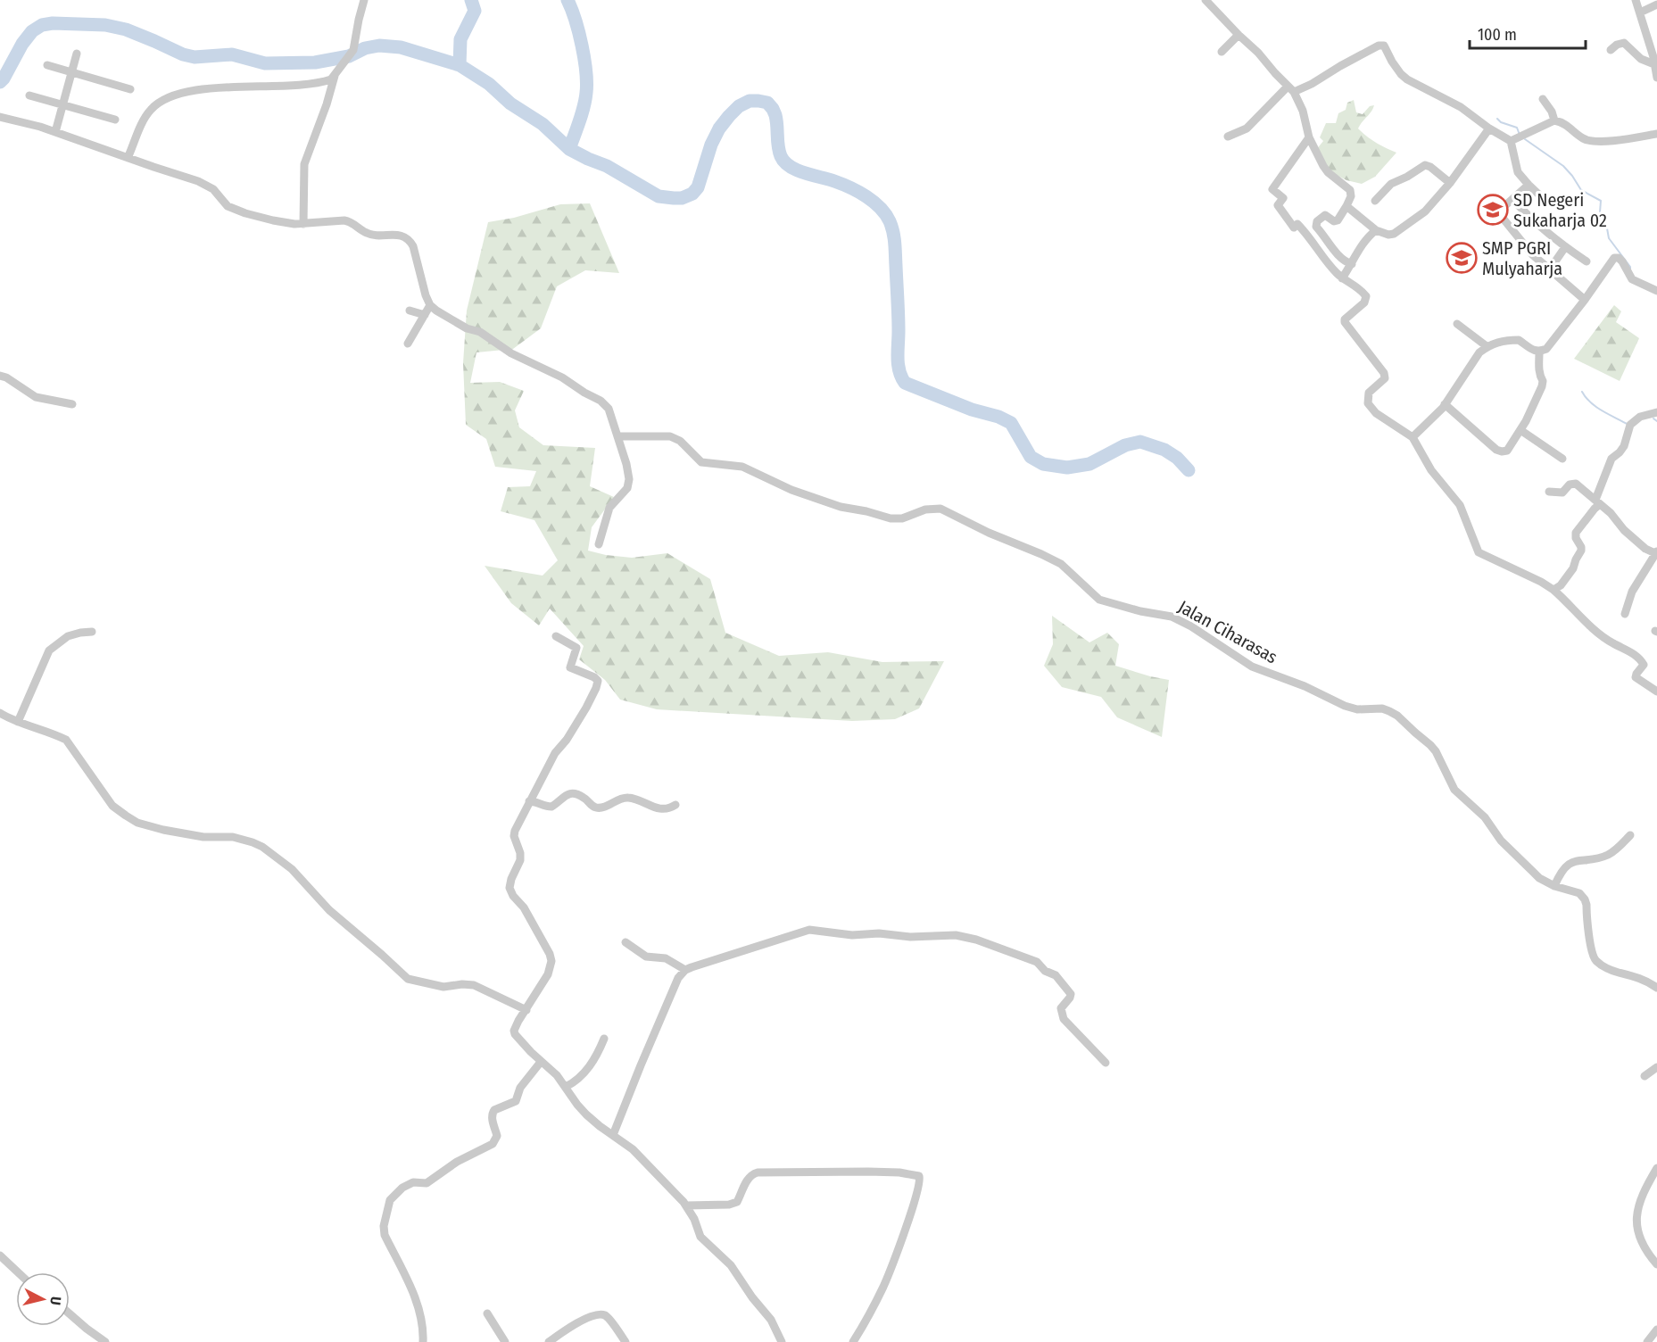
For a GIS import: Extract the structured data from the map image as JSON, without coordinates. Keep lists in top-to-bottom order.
{
  "streets": {
    "street": ["Jalan Ciharasas"]
  },
  "places": {
    "school or university": ["SD Negeri Sukaharja 02", "SMP PGRI Mulyaharja"]
  },
  "scale_bar": "100 m",
  "north": "right"
}
